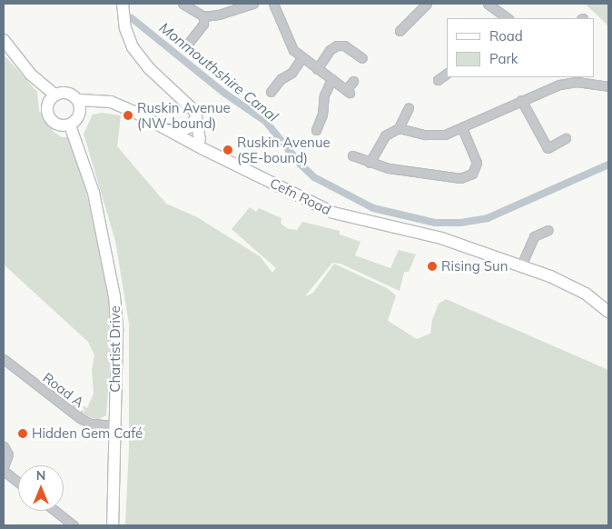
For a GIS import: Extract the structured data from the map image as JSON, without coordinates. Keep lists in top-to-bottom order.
{
  "streets": {
    "main road": ["Cefn Road", "Chartist Drive"],
    "street": ["Road A"]
  },
  "crossings": [
    ["Cefn Road", "Chartist Drive"],
    ["Chartist Drive", "Road A"]
  ],
  "water": ["Monmouthshire Canal"],
  "places": [
    "Ruskin Avenue (NW-bound)",
    "Ruskin Avenue (SE-bound)",
    "Rising Sun",
    "Hidden Gem Café"
  ],
  "legend": ["Road", "Park"],
  "north": "top"
}
